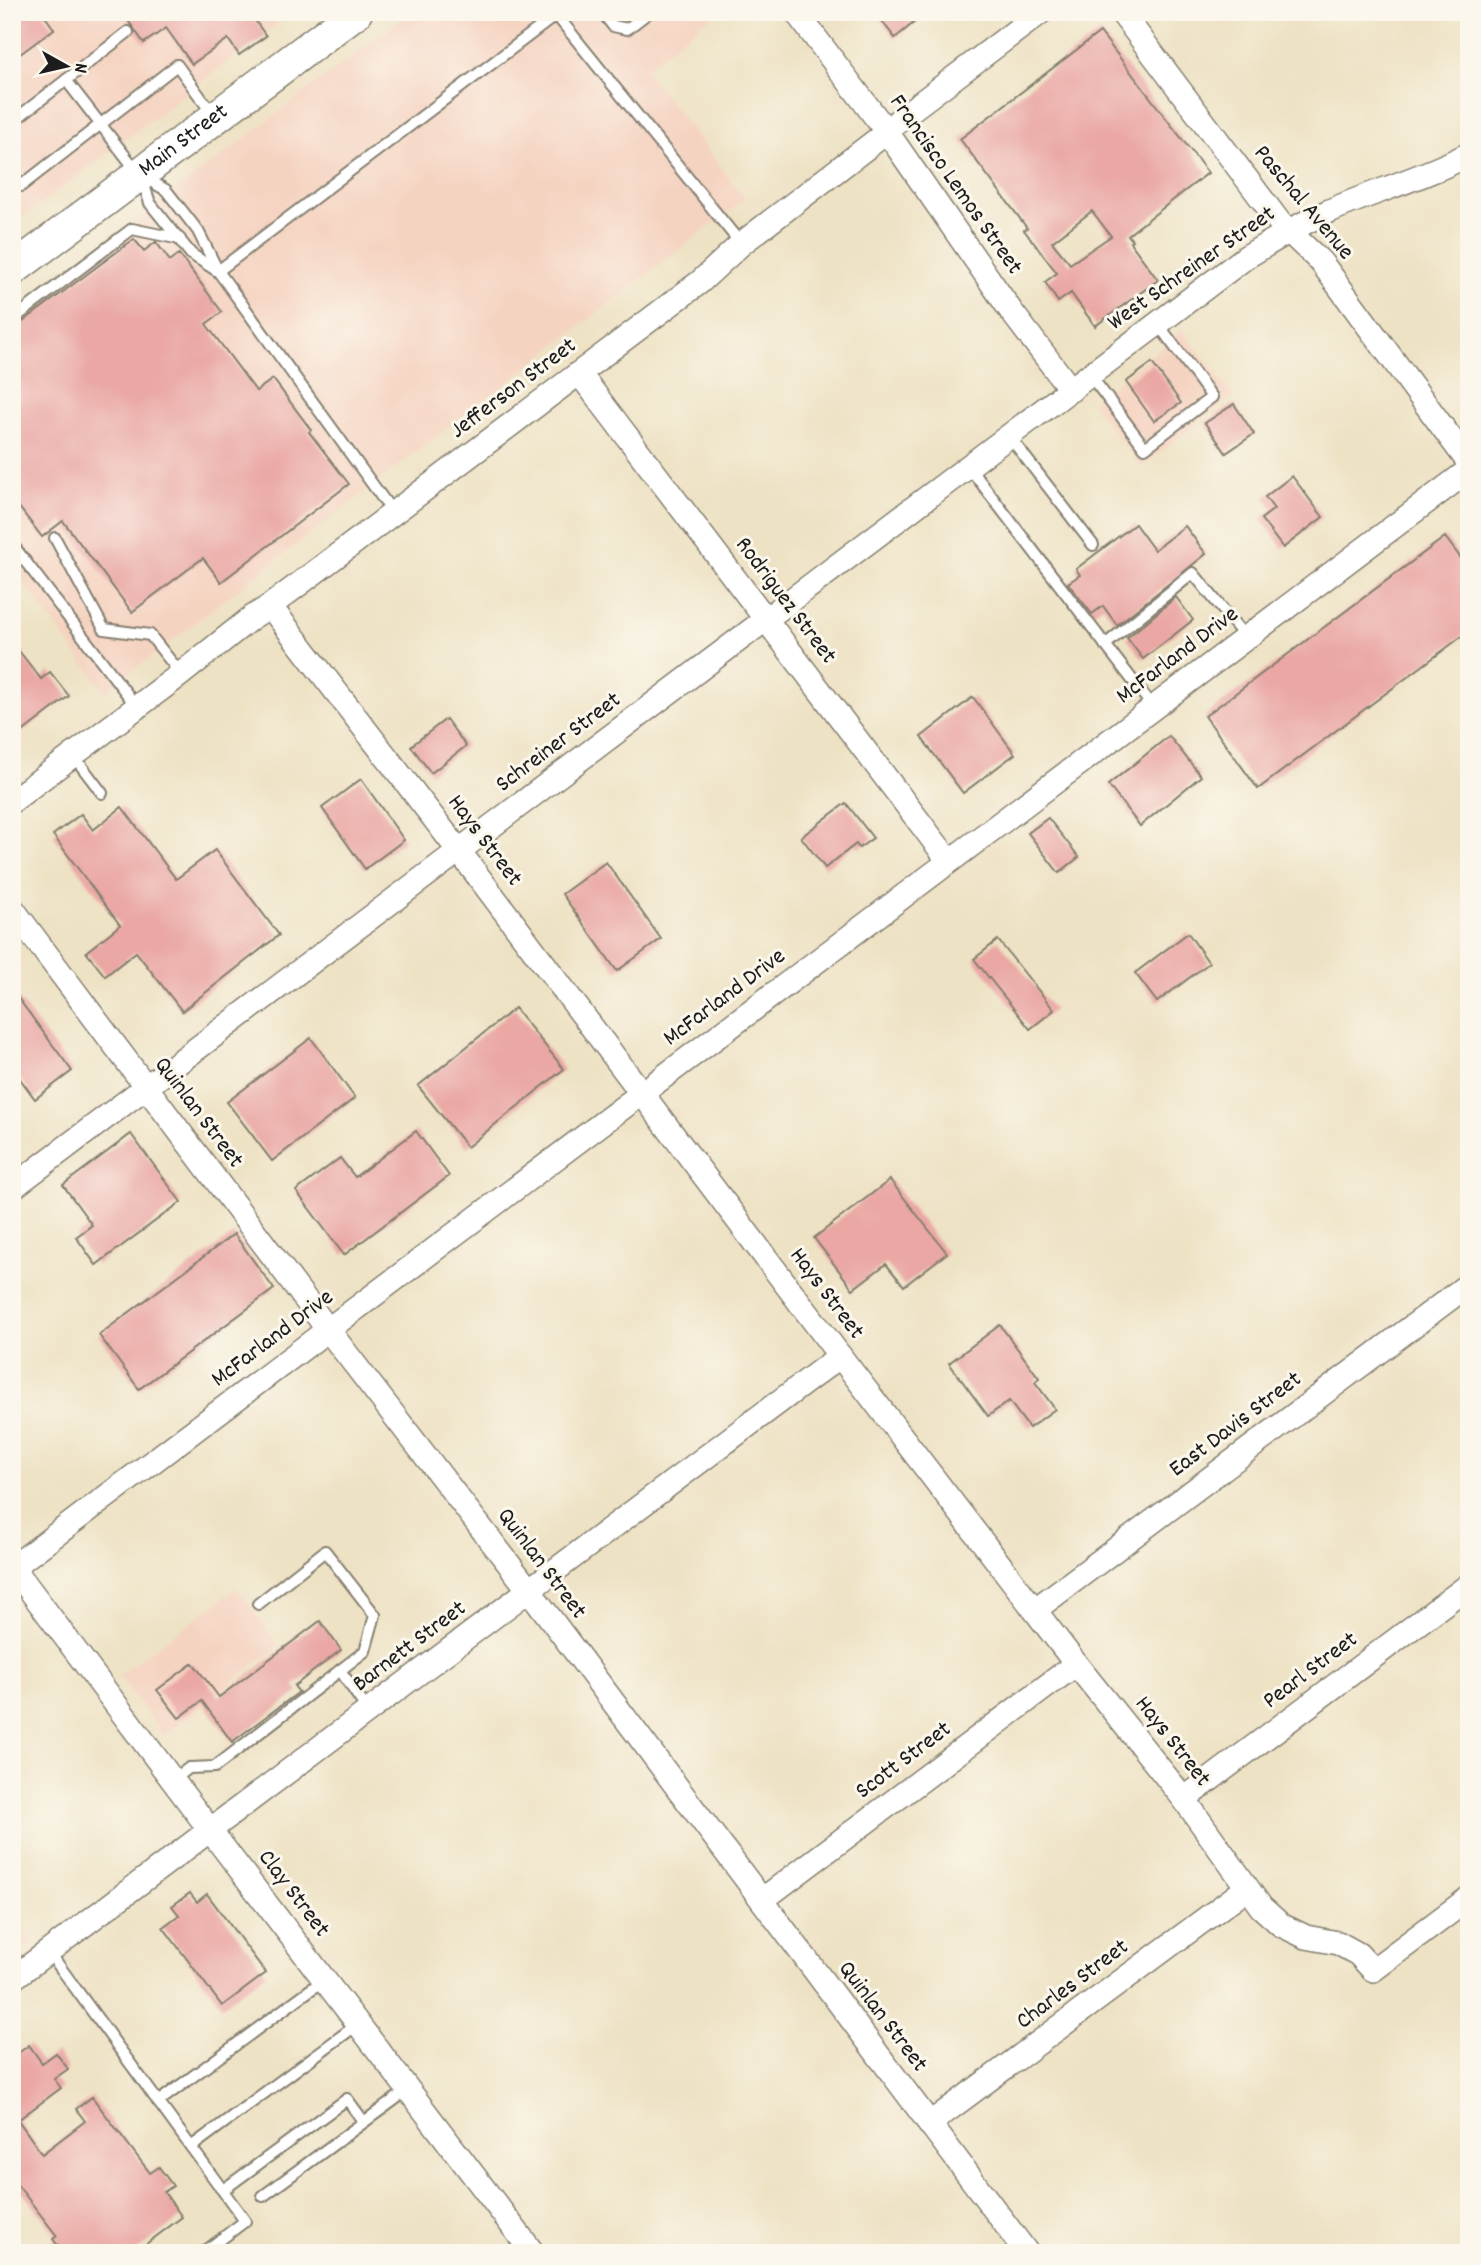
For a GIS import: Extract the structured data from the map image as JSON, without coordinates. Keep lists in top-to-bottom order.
{
  "streets": {
    "main road": ["Main Street"],
    "street": [
      "Francisco Lemos Street",
      "Paschal Avenue",
      "West Schreiner Street",
      "Jefferson Street",
      "Rodriguez Street",
      "McFarland Drive",
      "Schreiner Street",
      "Hays Street",
      "Quinlan Street",
      "East Davis Street",
      "Barnett Street",
      "Pearl Street",
      "Scott Street",
      "Clay Street",
      "Charles Street"
    ]
  },
  "crossings": [
    ["Francisco Lemos Street", "West Schreiner Street"],
    ["Francisco Lemos Street", "Jefferson Street"],
    ["Paschal Avenue", "West Schreiner Street"],
    ["West Schreiner Street", "Schreiner Street"],
    ["Jefferson Street", "Rodriguez Street"],
    ["Jefferson Street", "Hays Street"],
    ["Rodriguez Street", "McFarland Drive"],
    ["Rodriguez Street", "Schreiner Street"],
    ["McFarland Drive", "Hays Street"],
    ["McFarland Drive", "Quinlan Street"],
    ["McFarland Drive", "Clay Street"],
    ["Schreiner Street", "Hays Street"],
    ["Schreiner Street", "Quinlan Street"],
    ["Hays Street", "East Davis Street"],
    ["Hays Street", "Barnett Street"],
    ["Hays Street", "Pearl Street"],
    ["Hays Street", "Scott Street"],
    ["Hays Street", "Charles Street"],
    ["Quinlan Street", "Barnett Street"],
    ["Quinlan Street", "Scott Street"],
    ["Quinlan Street", "Charles Street"],
    ["Barnett Street", "Clay Street"]
  ],
  "north": "right"
}
